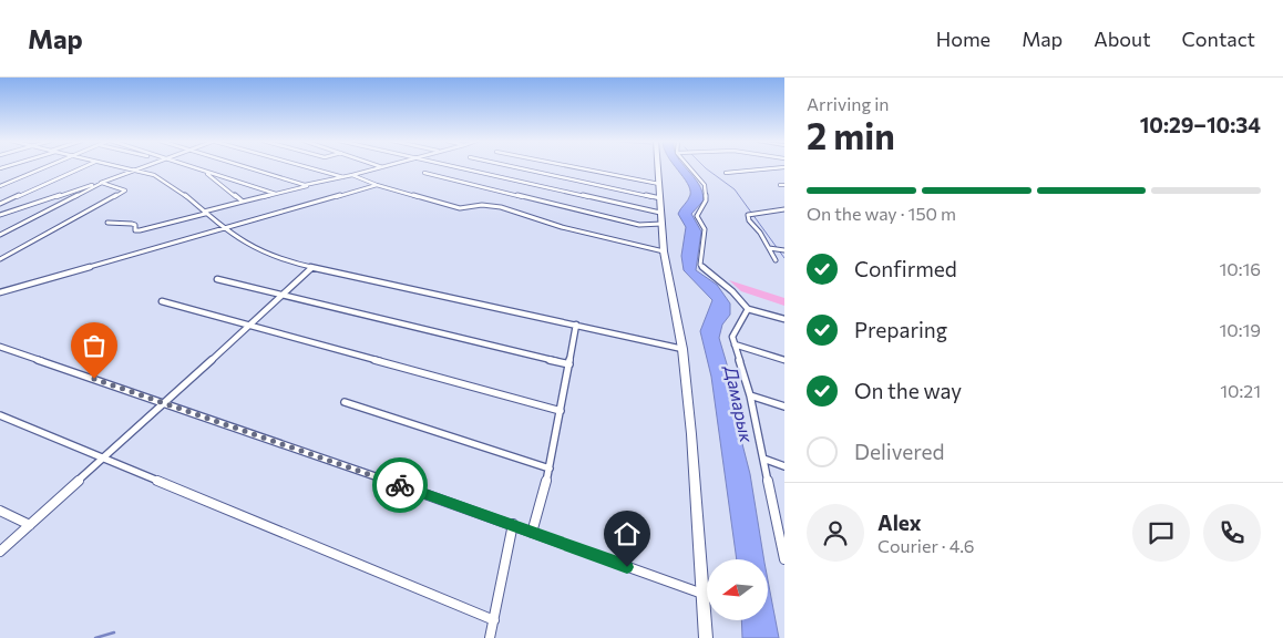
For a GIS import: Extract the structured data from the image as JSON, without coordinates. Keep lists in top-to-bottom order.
{
  "water": ["Дамарык"],
  "north": "left",
  "page": {
    "header": "Map",
    "nav": [
      "Home",
      "Map",
      "About",
      "Contact"
    ],
    "heading": ["2 min", "Arriving in", "10:29–10:34"],
    "panel": ["Alex", "Courier · 4.6"],
    "bar": "On the way · 150 m",
    "list": [
      ["Confirmed", "10:16"],
      ["Preparing", "10:19"],
      ["On the way", "10:21"],
      "Delivered"
    ]
  }
}
